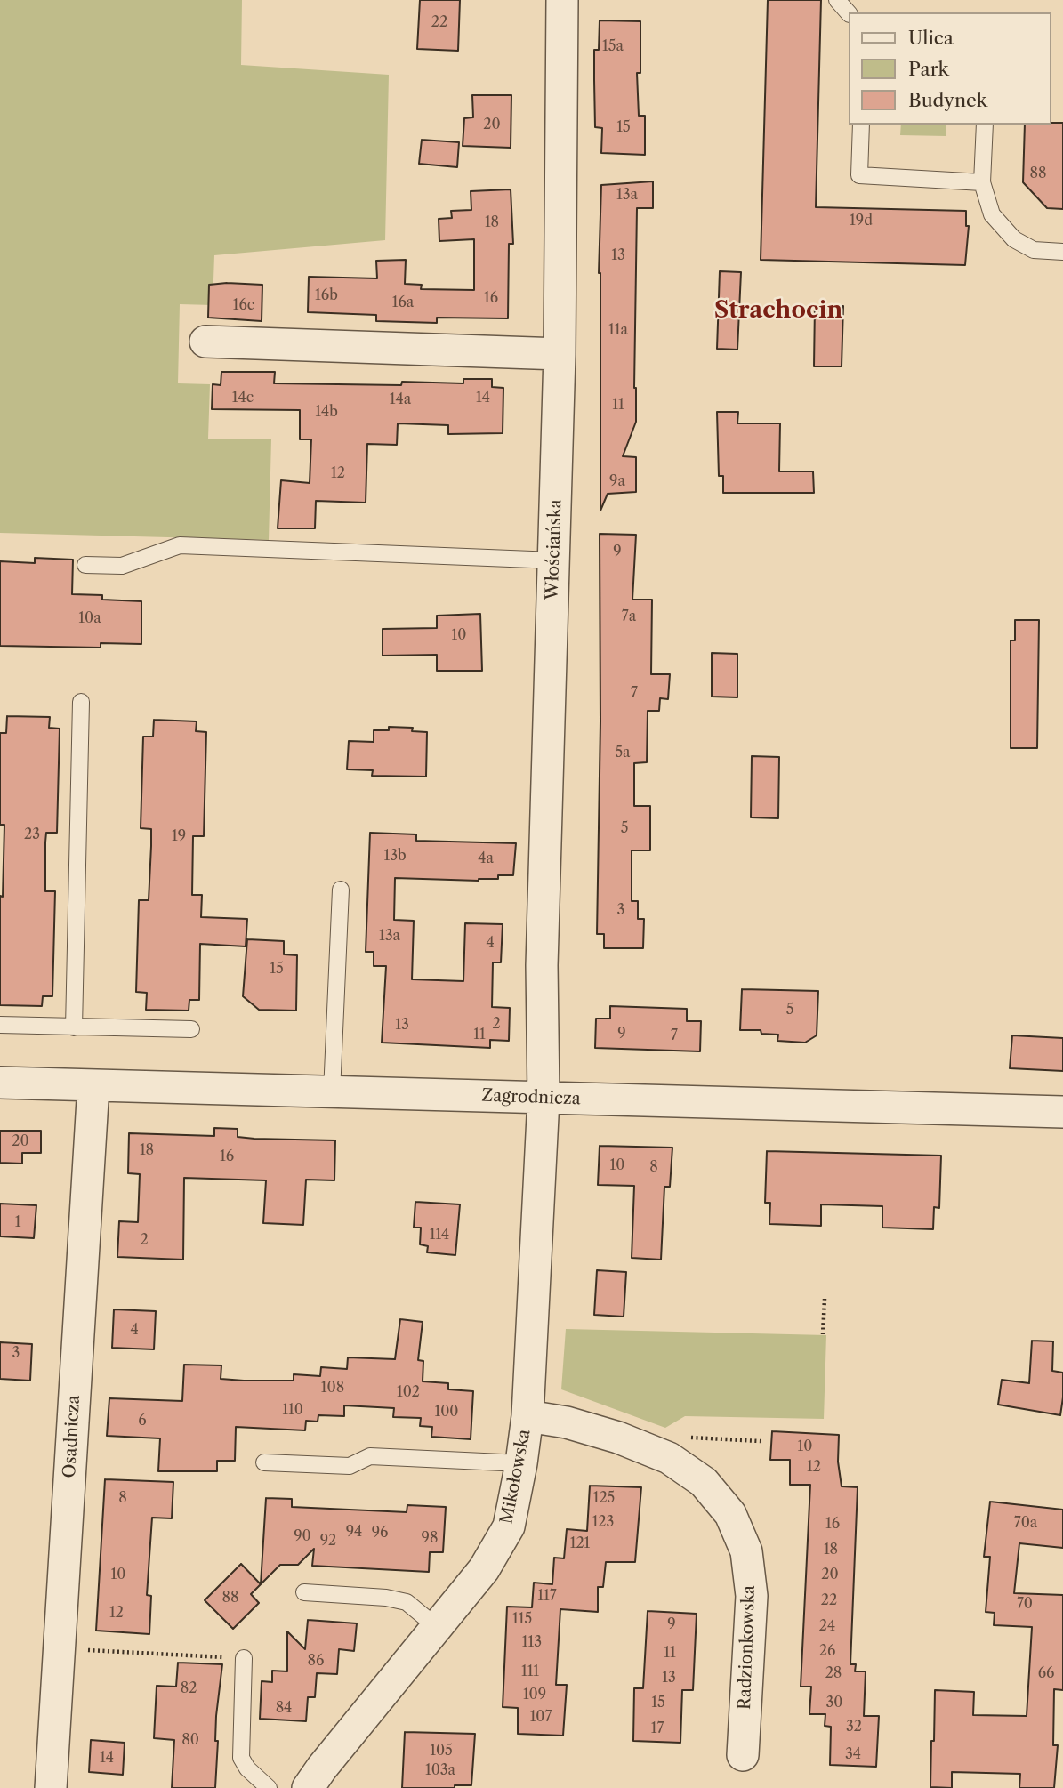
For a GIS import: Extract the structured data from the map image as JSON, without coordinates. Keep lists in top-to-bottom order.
{
  "streets": {
    "street": [
      "Włościańska",
      "Zagrodnicza",
      "Osadnicza",
      "Mikołowska",
      "Radzionkowska"
    ]
  },
  "crossings": [
    ["Włościańska", "Zagrodnicza"],
    ["Włościańska", "Mikołowska"],
    ["Zagrodnicza", "Osadnicza"],
    ["Zagrodnicza", "Mikołowska"],
    ["Mikołowska", "Radzionkowska"]
  ],
  "districts": ["Strachocin"],
  "house_numbers": [
    "22",
    "15a",
    "20",
    "15",
    "88",
    "13a",
    "19d",
    "18",
    "13",
    "16b",
    "16",
    "16a",
    "16c",
    "11a",
    "14c",
    "14",
    "14a",
    "11",
    "14b",
    "12",
    "9a",
    "9",
    "7a",
    "10a",
    "10",
    "7",
    "5a",
    "5",
    "23",
    "19",
    "13b",
    "4a",
    "3",
    "13a",
    "4",
    "15",
    "5",
    "2",
    "13",
    "9",
    "11",
    "7",
    "20",
    "18",
    "16",
    "10",
    "8",
    "1",
    "114",
    "2",
    "4",
    "3",
    "108",
    "102",
    "110",
    "100",
    "6",
    "10",
    "12",
    "8",
    "125",
    "123",
    "70a",
    "16",
    "94",
    "96",
    "90",
    "98",
    "92",
    "121",
    "18",
    "10",
    "20",
    "117",
    "88",
    "22",
    "70",
    "12",
    "115",
    "9",
    "24",
    "113",
    "26",
    "11",
    "86",
    "111",
    "28",
    "66",
    "13",
    "82",
    "109",
    "15",
    "30",
    "84",
    "107",
    "32",
    "17",
    "80",
    "105",
    "34",
    "14",
    "103a"
  ],
  "legend": ["Ulica", "Park", "Budynek"]
}
